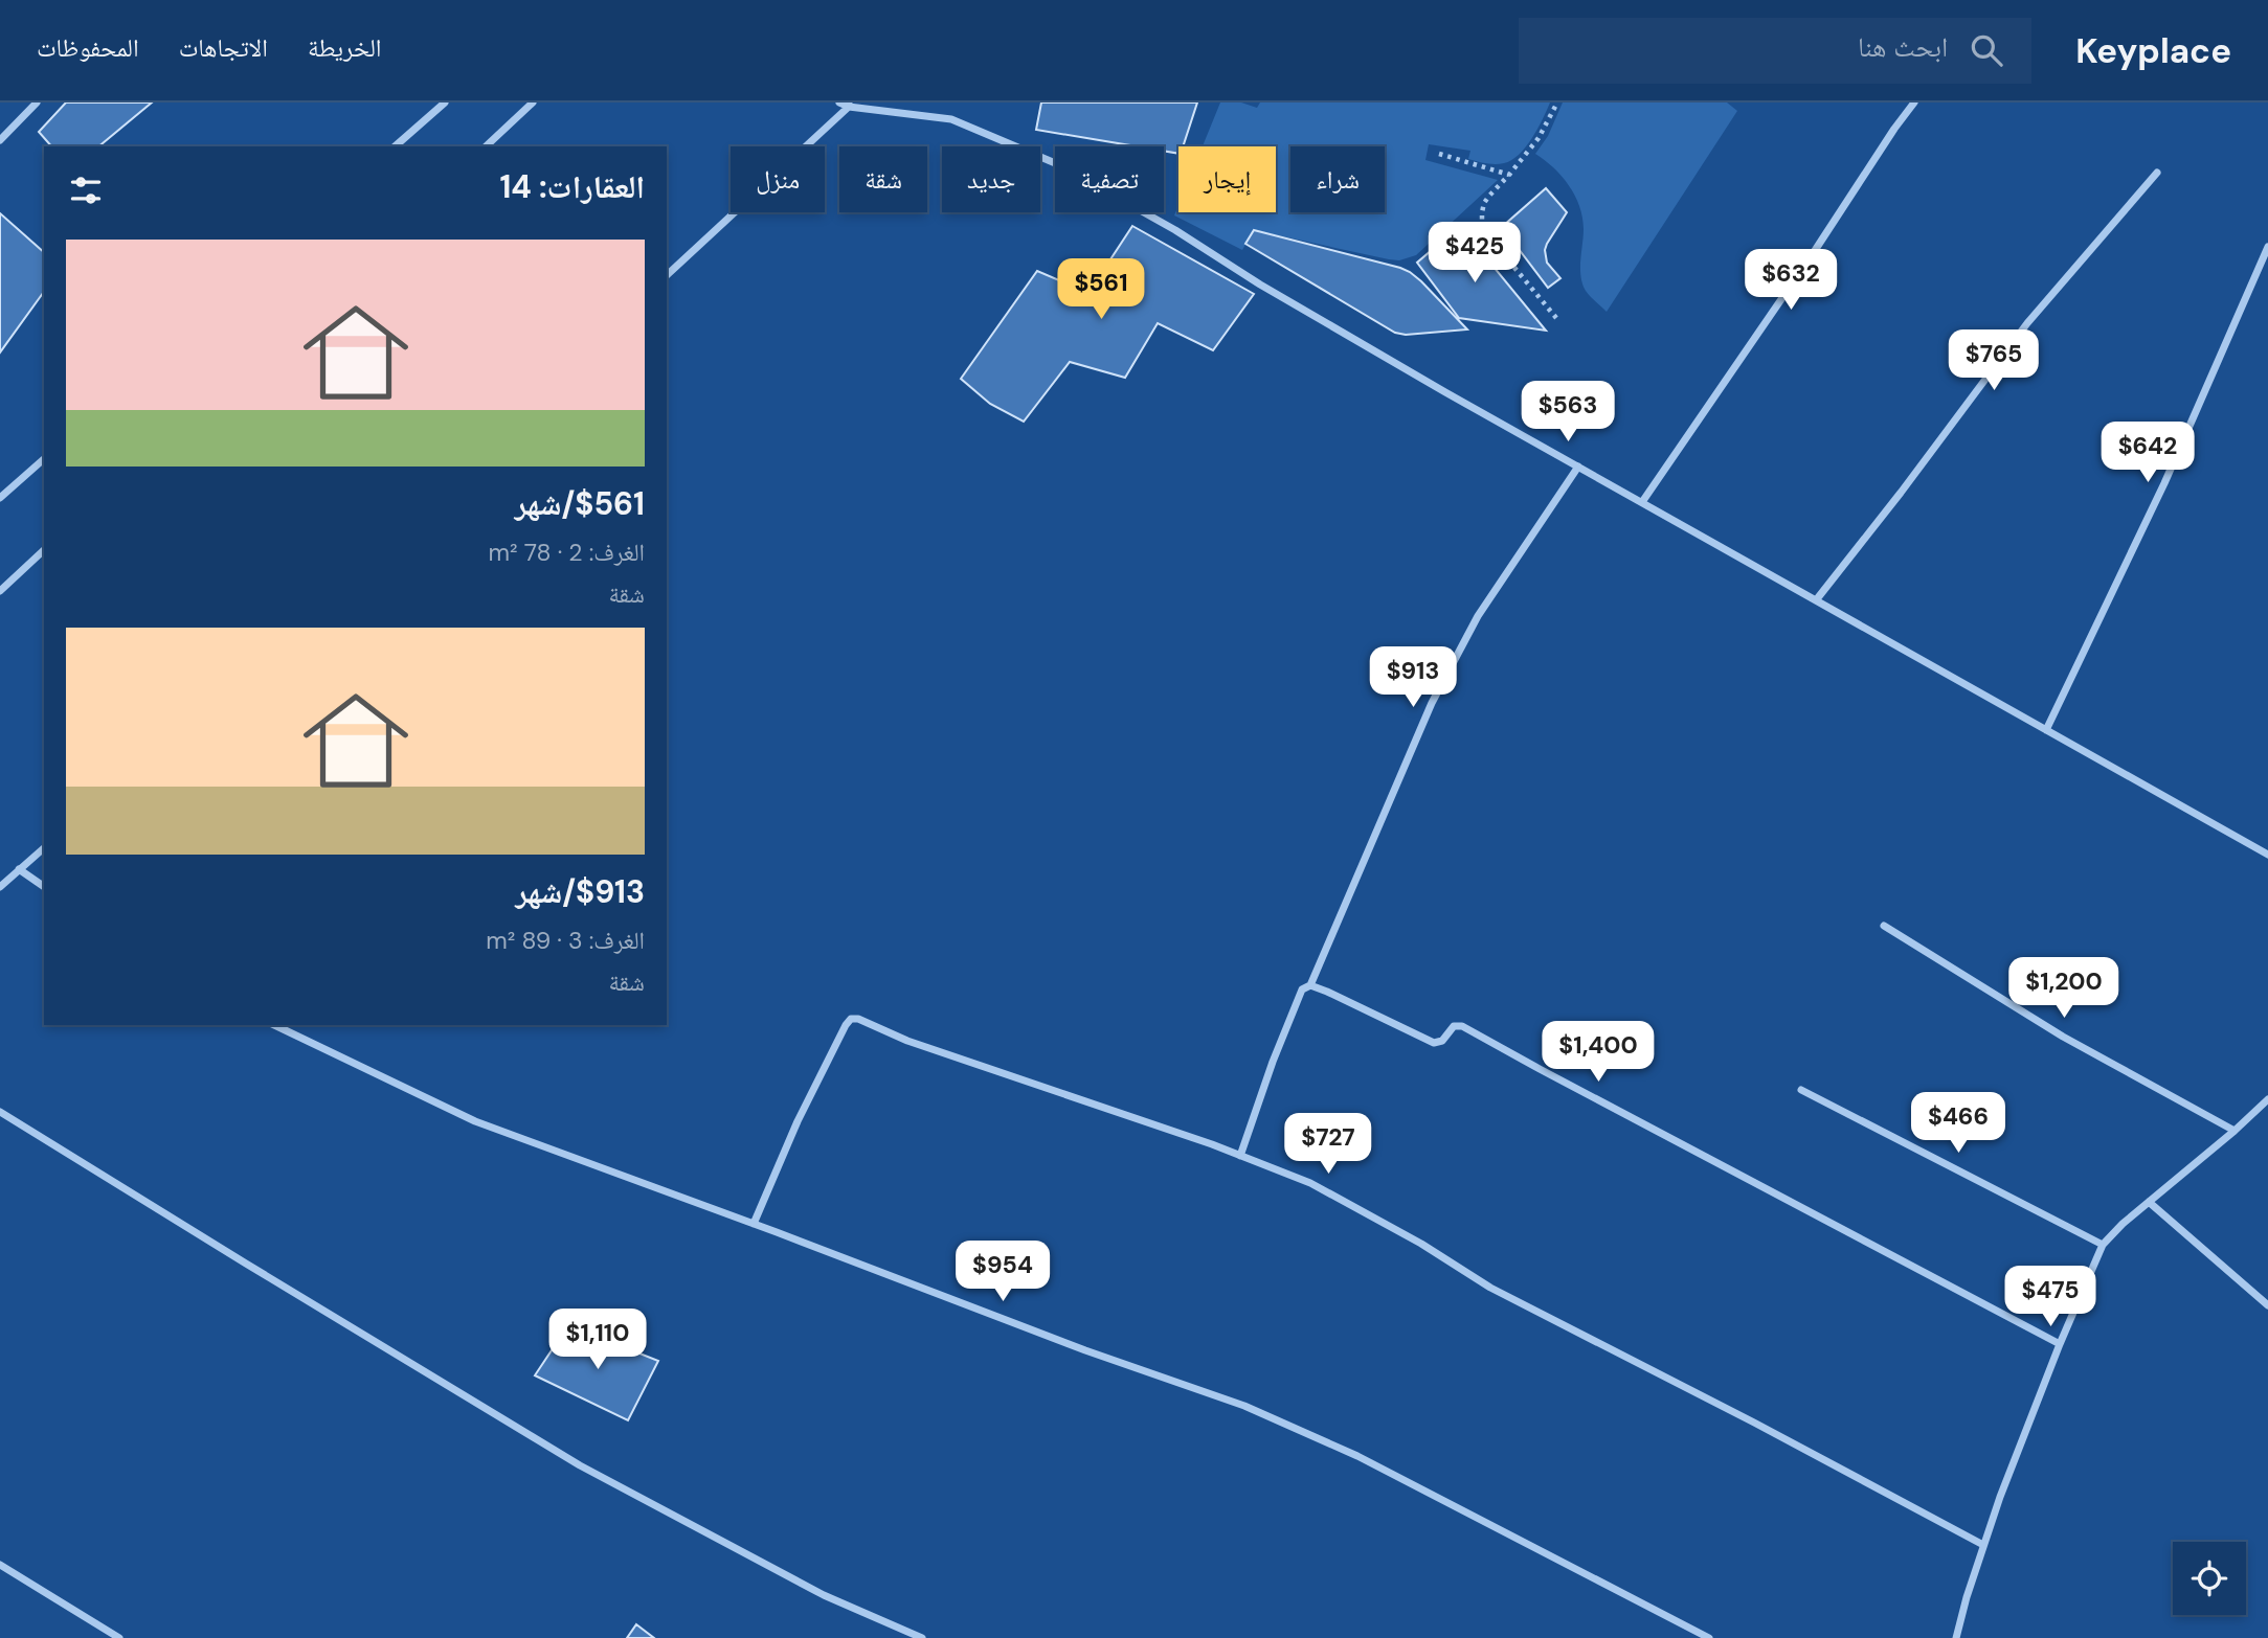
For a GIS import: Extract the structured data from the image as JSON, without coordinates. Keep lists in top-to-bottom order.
{
  "page": {
    "header": "Keyplace",
    "search": "ابحث هنا",
    "nav": ["الخريطة", "الاتجاهات", "المحفوظات"],
    "chip": [
      "شراء",
      "إيجار",
      "تصفية",
      "جديد",
      "شقة",
      "منزل"
    ],
    "heading": "العقارات: 14",
    "price": [
      "$425",
      "$632",
      "$561",
      "$765",
      "$563",
      "$642",
      "$913",
      "$1,200",
      "$1,400",
      "$466",
      "$727",
      "$954",
      "$475",
      "$1,110"
    ],
    "list": [
      {
        "name": "$561/شهر",
        "note": "الغرف: 2 · 78 m² · شقة"
      },
      {
        "name": "$913/شهر",
        "note": "الغرف: 3 · 89 m² · شقة"
      }
    ]
  }
}
